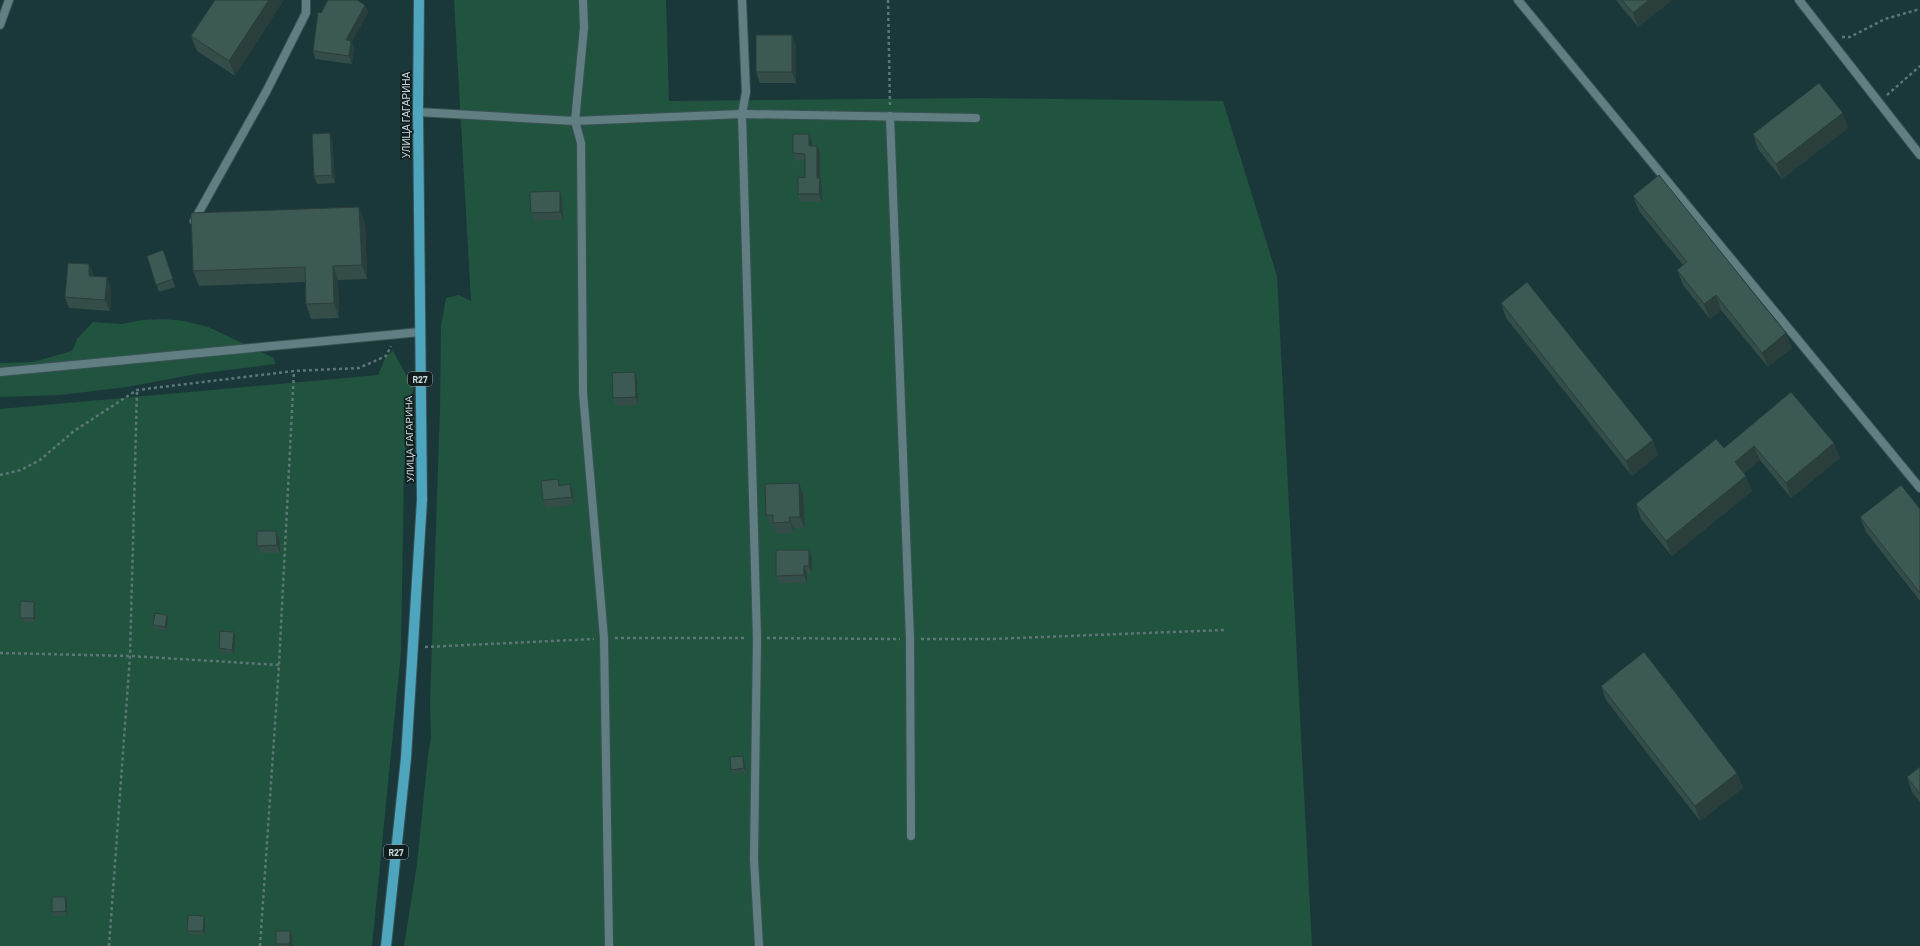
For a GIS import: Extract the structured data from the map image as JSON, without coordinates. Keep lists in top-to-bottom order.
{
  "streets": {
    "main road": ["УЛИЦА ГАГАРИНА", "R27"]
  }
}
